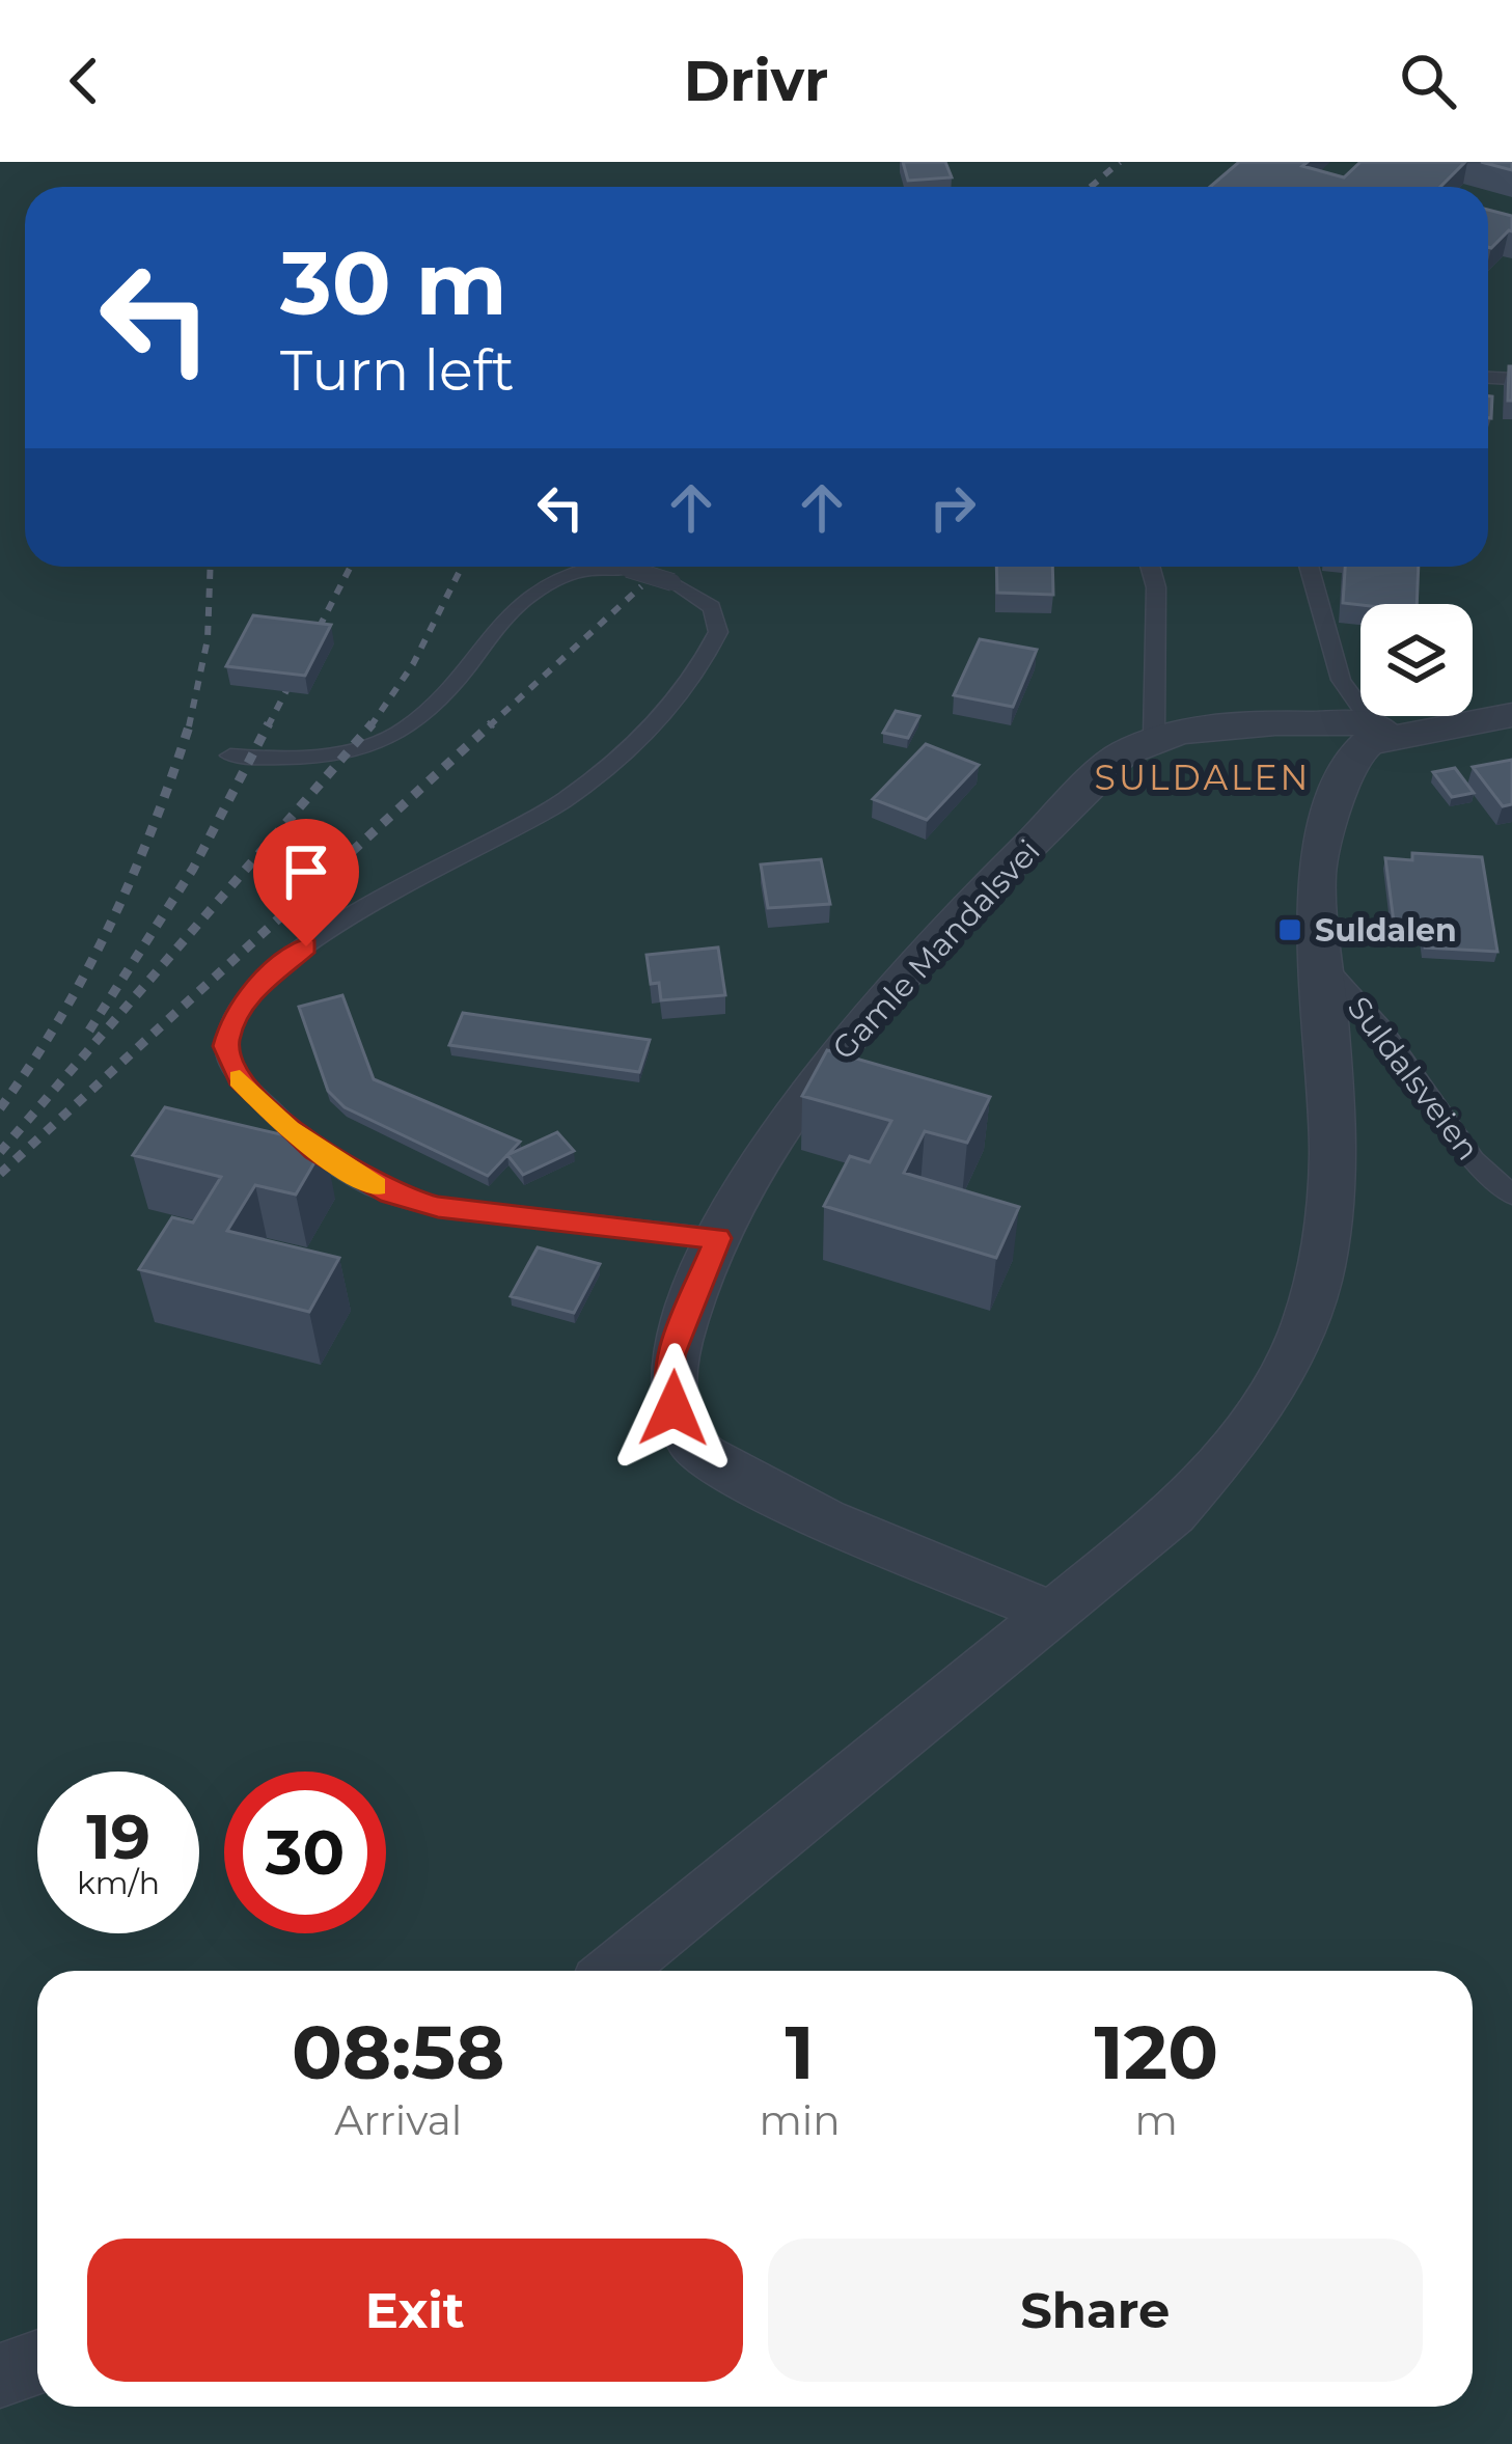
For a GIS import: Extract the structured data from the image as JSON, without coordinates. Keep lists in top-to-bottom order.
{
  "streets": {
    "street": ["Gamle Mandalsvei"],
    "lane": ["Suldalsveien"]
  },
  "districts": ["SULDALEN"],
  "places": {
    "transit": ["Suldalen"]
  },
  "page": {
    "header": "Drivr",
    "turn": ["30 m", "Turn left"],
    "speed": "19 km/h",
    "limit": "30",
    "eta": [
      "08:58",
      "Arrival",
      "1",
      "min",
      "120",
      "m"
    ],
    "buttons": ["Exit", "Share"]
  }
}
